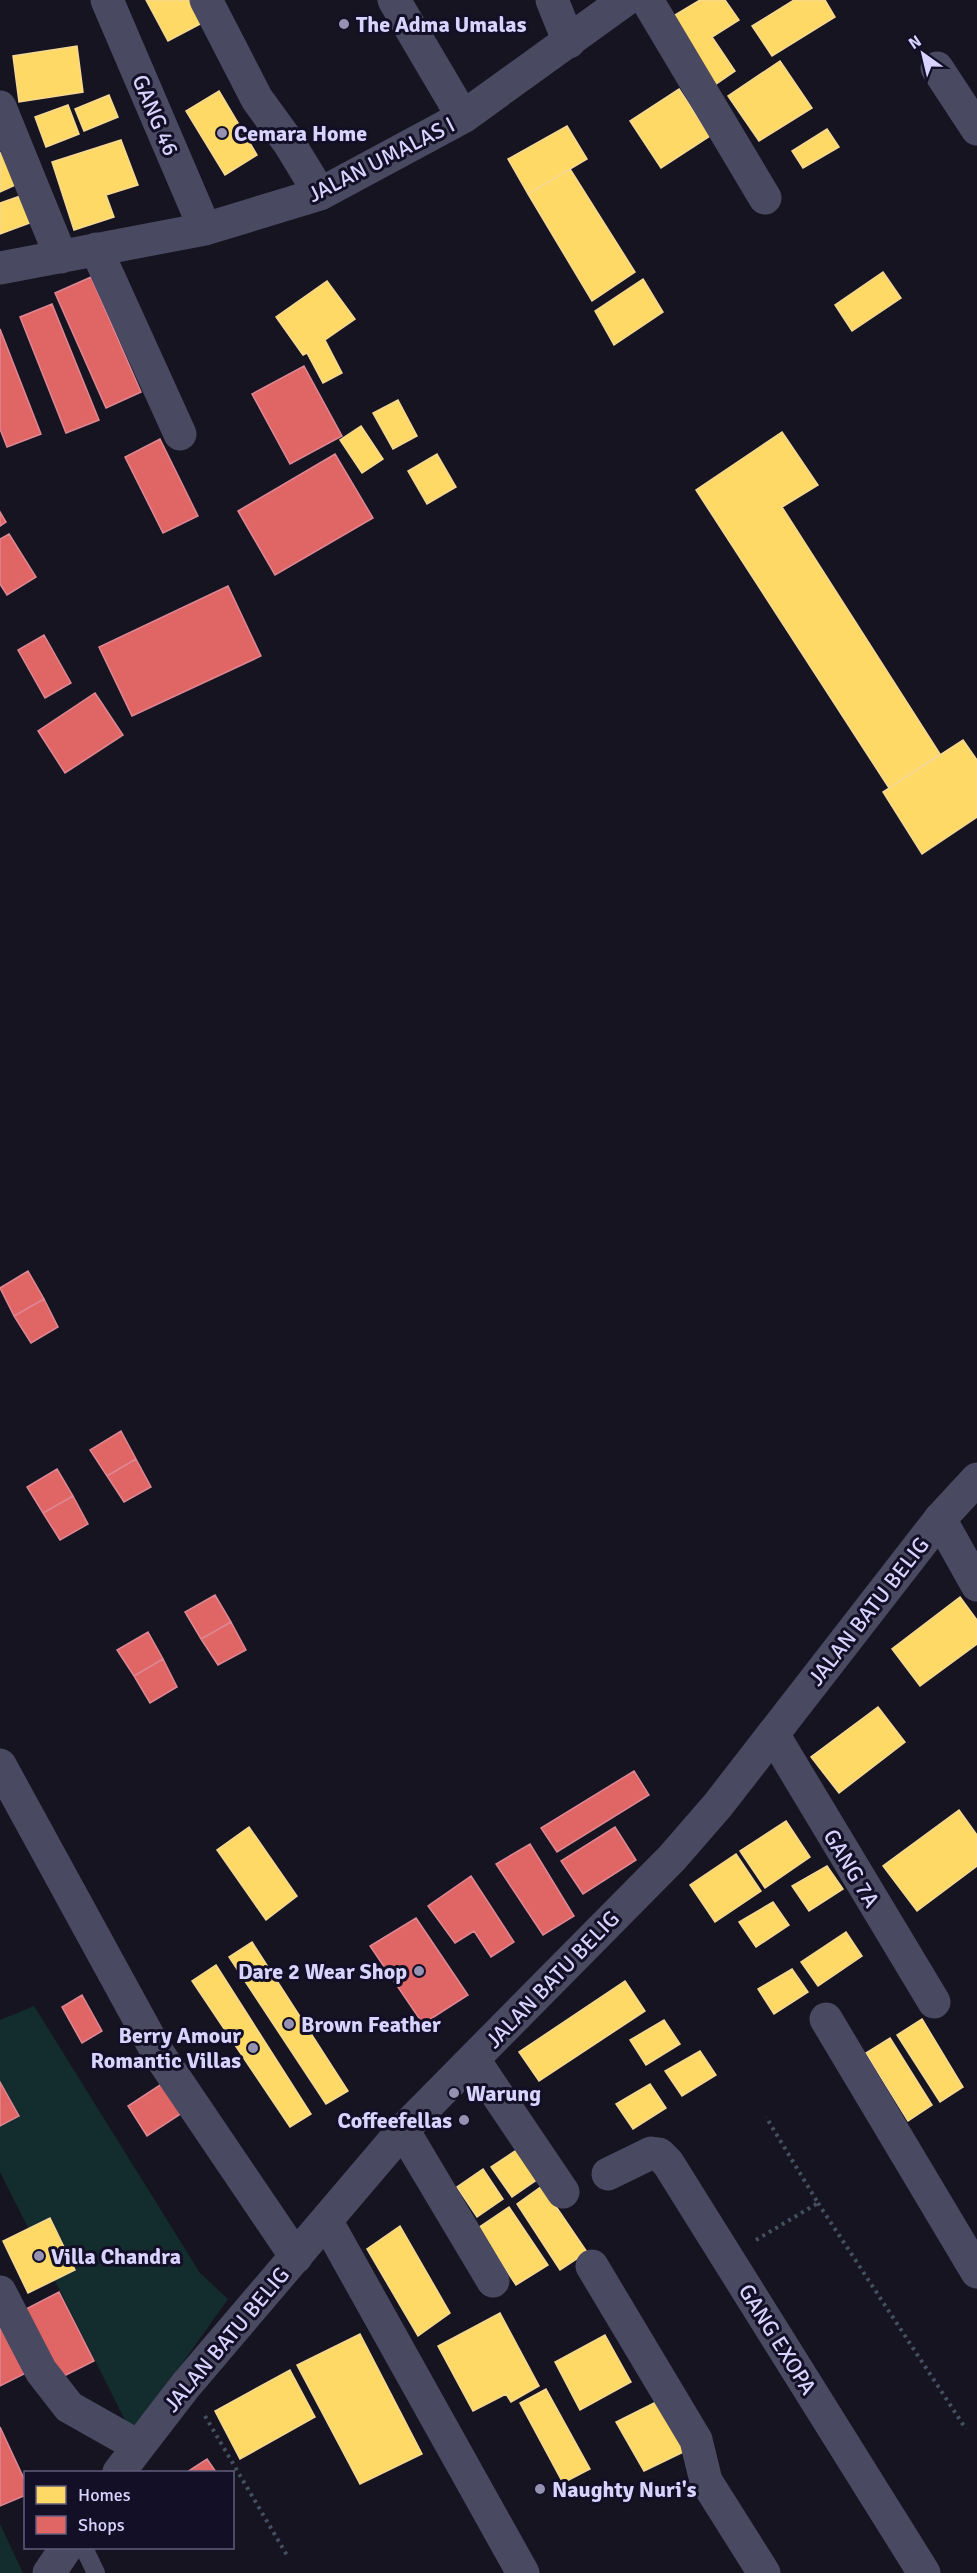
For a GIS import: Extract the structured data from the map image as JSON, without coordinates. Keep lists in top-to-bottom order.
{
  "streets": {
    "street": [
      "GANG 46",
      "JALAN UMALAS I",
      "JALAN BATU BELIG",
      "GANG 7A",
      "GANG EXOPA"
    ]
  },
  "crossings": [
    ["GANG 46", "JALAN UMALAS I"],
    ["JALAN BATU BELIG", "GANG 7A"]
  ],
  "places": [
    "The Adma Umalas",
    "Cemara Home",
    "Dare 2 Wear Shop",
    "Brown Feather",
    "Berry Amour Romantic Villas",
    "Warung",
    "Coffeefellas",
    "Villa Chandra",
    "Naughty Nuri's"
  ],
  "legend": ["Homes", "Shops"],
  "north": "top left"
}
